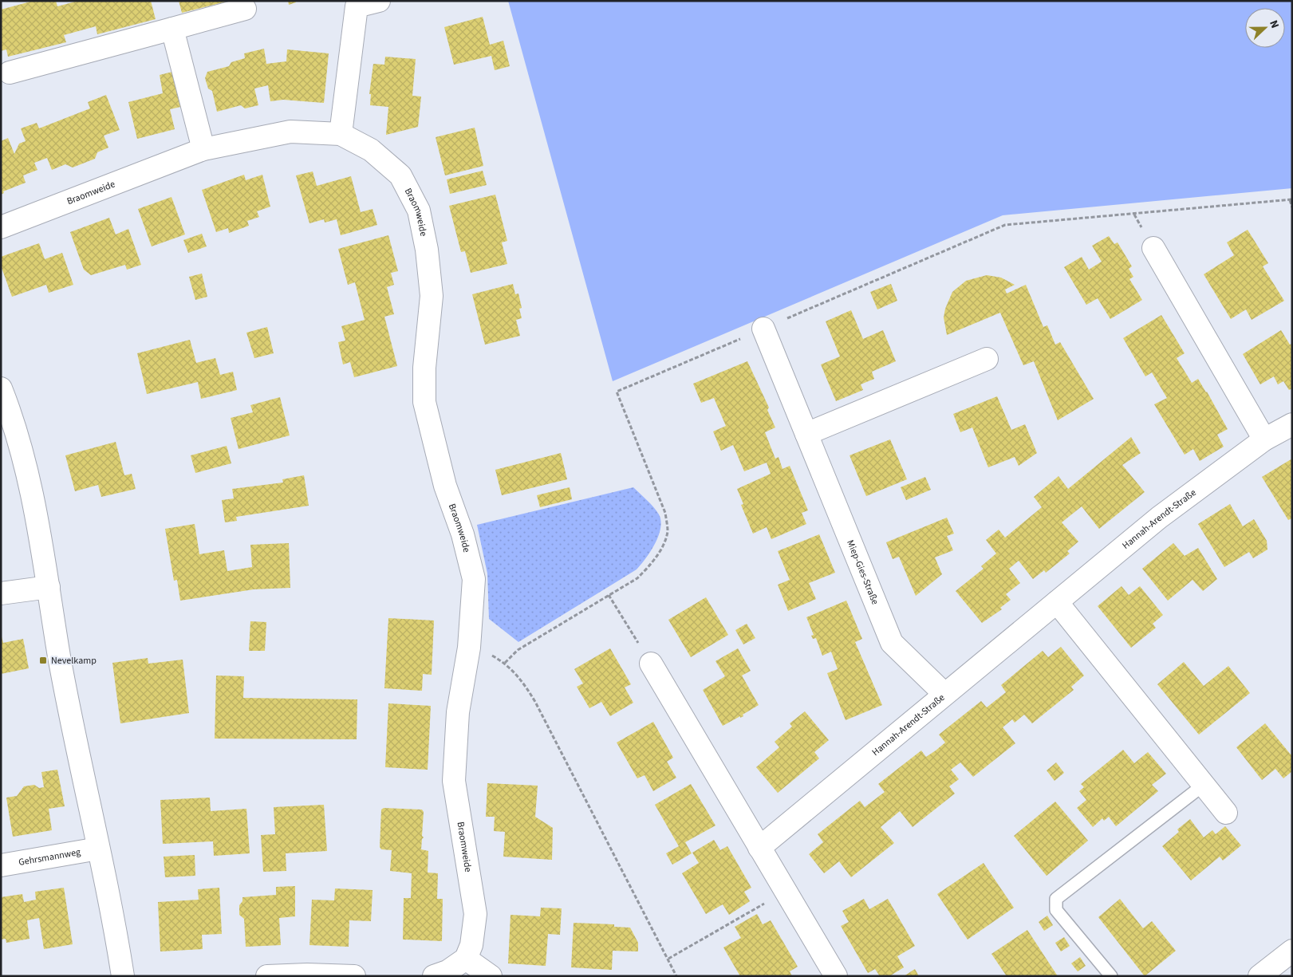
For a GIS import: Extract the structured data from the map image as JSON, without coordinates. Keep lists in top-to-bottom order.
{
  "streets": {
    "street": [
      "Braomweide",
      "Hannah-Arendt-Straße",
      "Miep-Gies-Straße",
      "Gehrsmannweg"
    ]
  },
  "crossings": [
    ["Hannah-Arendt-Straße", "Miep-Gies-Straße"]
  ],
  "places": {
    "transit": ["Nevelkamp"]
  },
  "north": "right"
}
